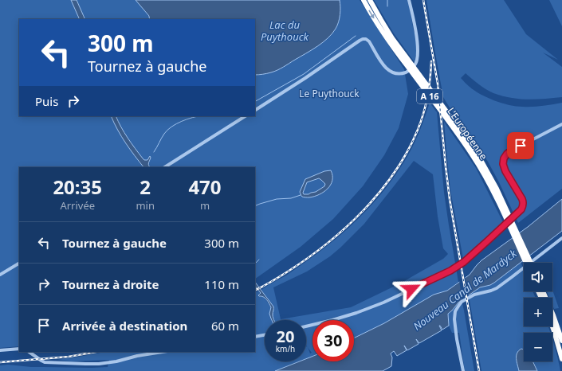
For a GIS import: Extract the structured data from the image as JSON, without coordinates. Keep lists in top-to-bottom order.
{
  "streets": {
    "highway": ["A 16", "L'Européenne"]
  },
  "water": ["Lac du Puythouck", "Nouveau Canal de Mardyck"],
  "parks": ["Le Puythouck"],
  "page": {
    "turn": ["300 m", "Tournez à gauche"],
    "then": "Puis",
    "eta": [
      "20:35",
      "Arrivée",
      "2",
      "min",
      "470",
      "m"
    ],
    "list": [
      {
        "name": "Tournez à gauche",
        "value": "300 m"
      },
      {
        "name": "Tournez à droite",
        "value": "110 m"
      },
      {
        "name": "Arrivée à destination",
        "value": "60 m"
      }
    ],
    "map_buttons": ["+", "−"],
    "speed": "20 km/h",
    "limit": "30"
  }
}
